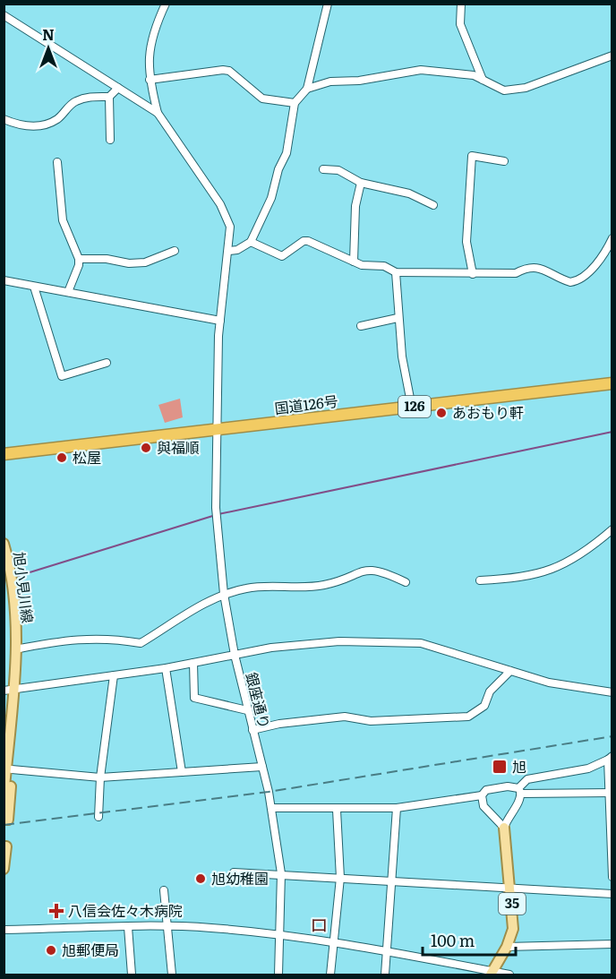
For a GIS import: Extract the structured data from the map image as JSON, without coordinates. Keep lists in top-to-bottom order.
{
  "streets": {
    "highway": ["国道126号", "126"],
    "main road": ["旭小見川線", "35"],
    "street": ["銀座通り"]
  },
  "crossings": [
    ["国道126号", "銀座通り"]
  ],
  "districts": ["ロ"],
  "places": {
    "other": [
      "あおもり軒",
      "與福順",
      "松屋",
      "旭幼稚園",
      "旭郵便局"
    ],
    "transit": ["旭"],
    "health": ["八信会佐々木病院"]
  },
  "scale_bar": "100 m",
  "north": "top"
}
